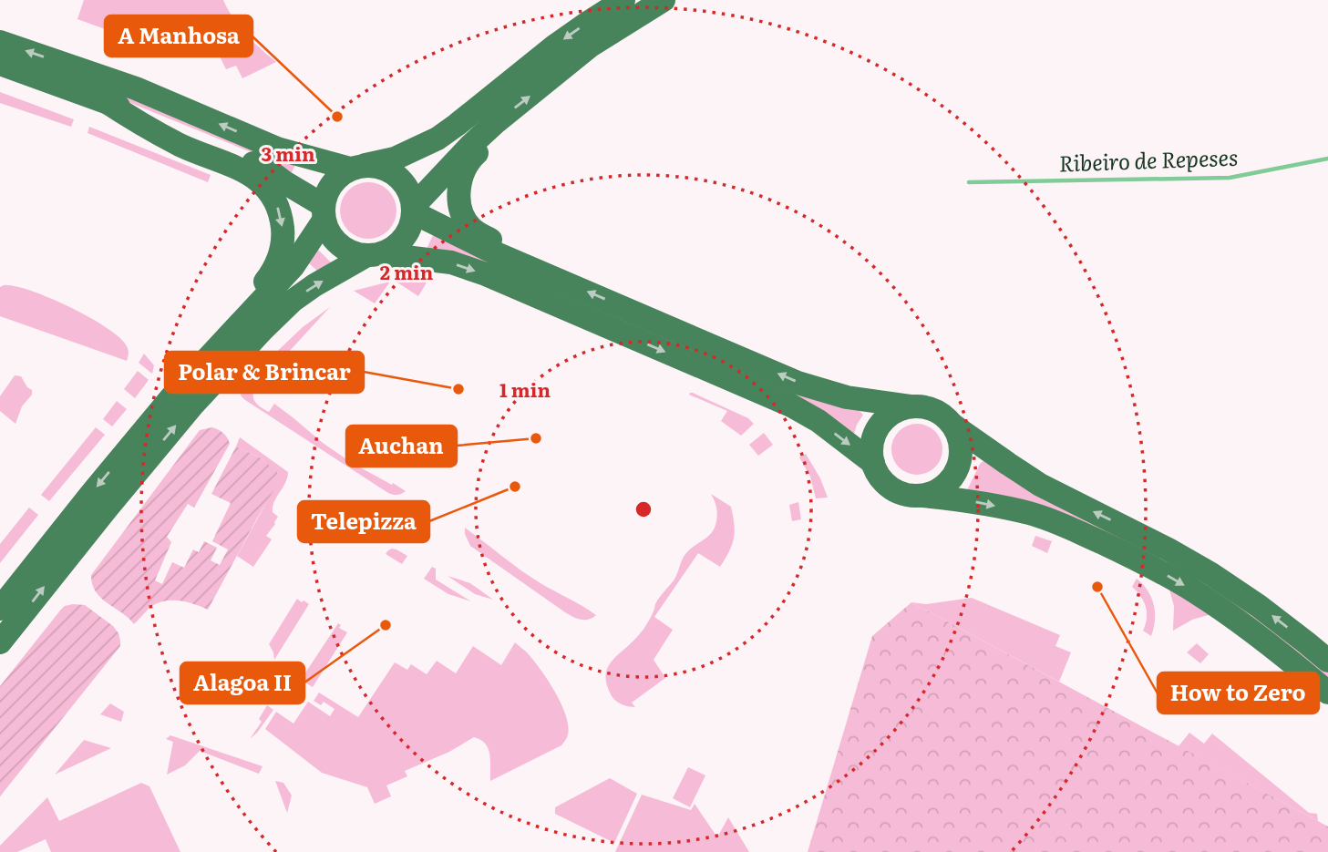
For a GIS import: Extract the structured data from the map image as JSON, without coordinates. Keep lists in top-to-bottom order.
{
  "water": ["Ribeiro de Repeses"],
  "places": [
    "A Manhosa",
    "Polar & Brincar",
    "Auchan",
    "Telepizza",
    "How to Zero",
    "Alagoa II"
  ],
  "rings": ["3 min", "2 min", "1 min"]
}
